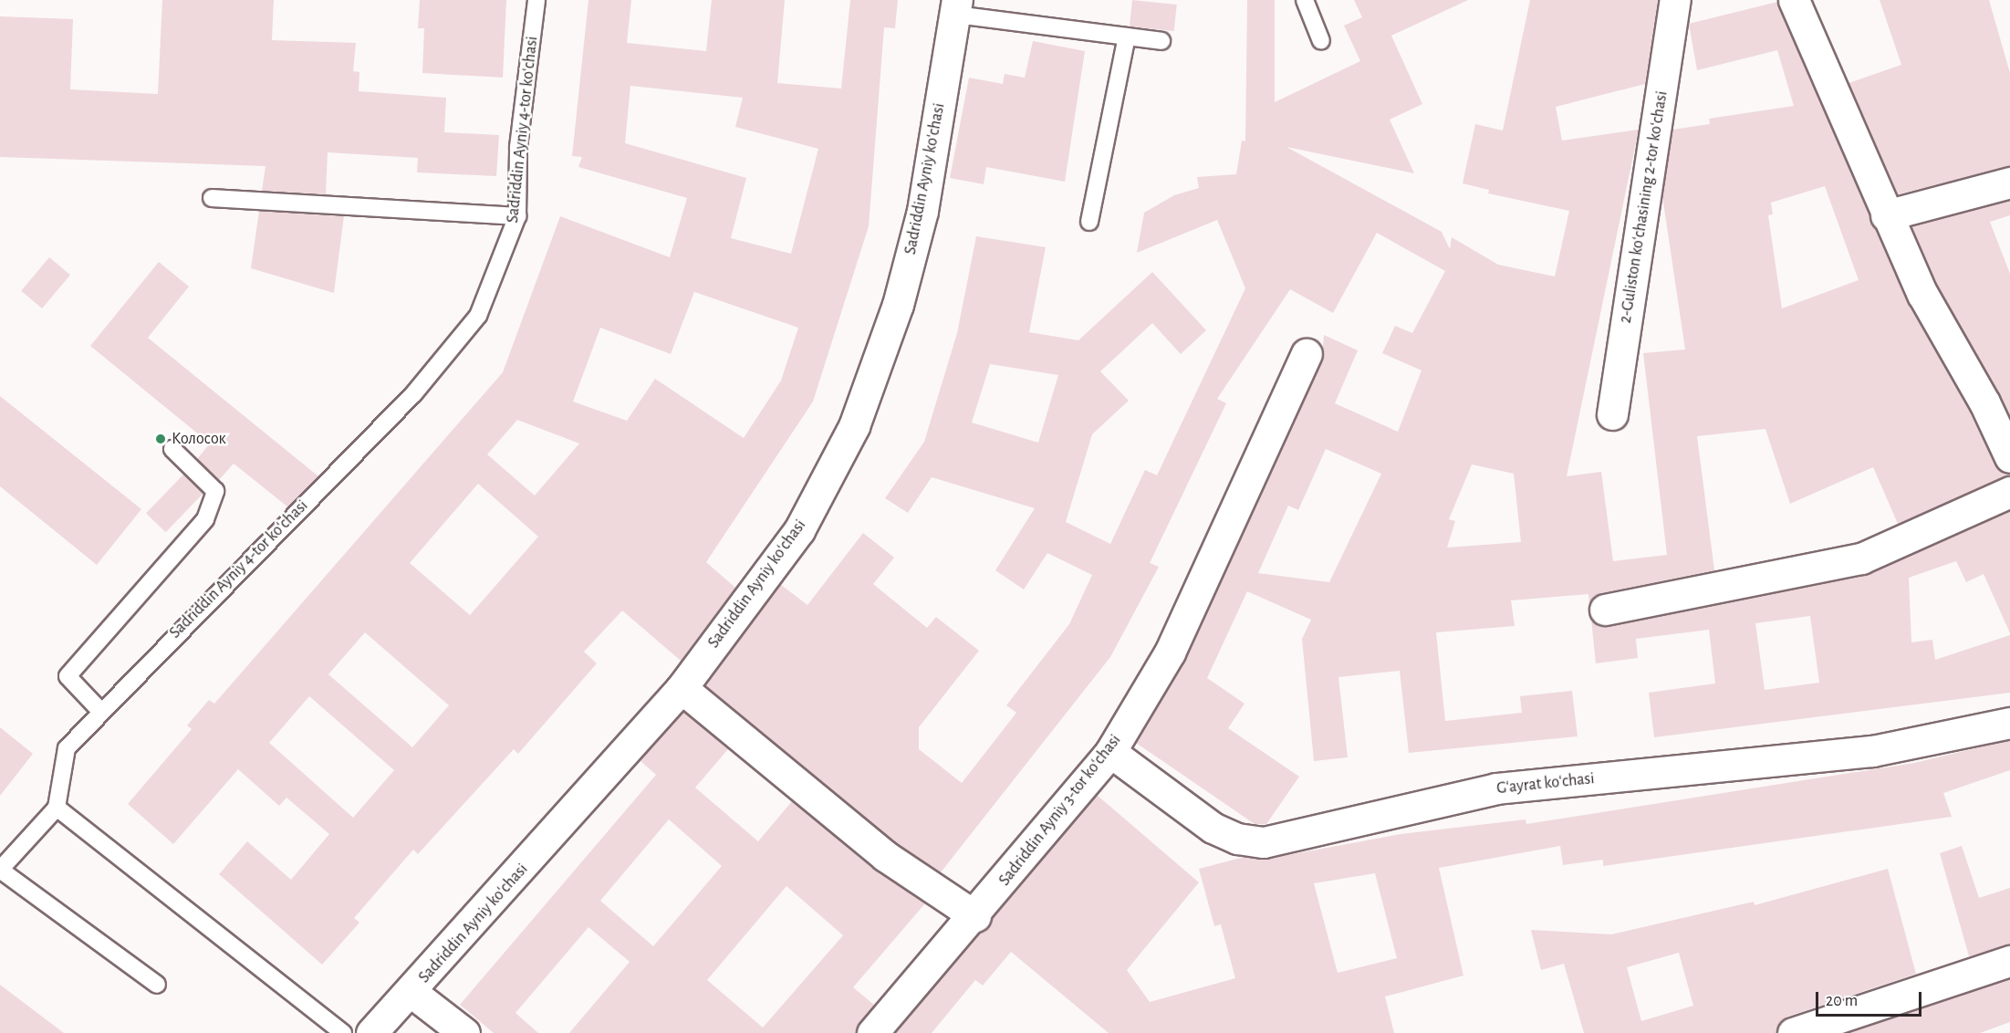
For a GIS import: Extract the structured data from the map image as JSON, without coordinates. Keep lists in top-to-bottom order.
{
  "streets": {
    "street": [
      "Sadriddin Ayniy koʻchasi",
      "2-Guliston koʻchasining 2-tor koʻchasi",
      "Gʻayrat koʻchasi",
      "Sadriddin Ayniy 3-tor koʻchasi"
    ],
    "lane": ["Sadriddin Ayniy 4-tor koʻchasi"]
  },
  "crossings": [
    ["Gʻayrat koʻchasi", "Sadriddin Ayniy 3-tor koʻchasi"]
  ],
  "places": ["Колосок"],
  "scale_bar": "20 m"
}
